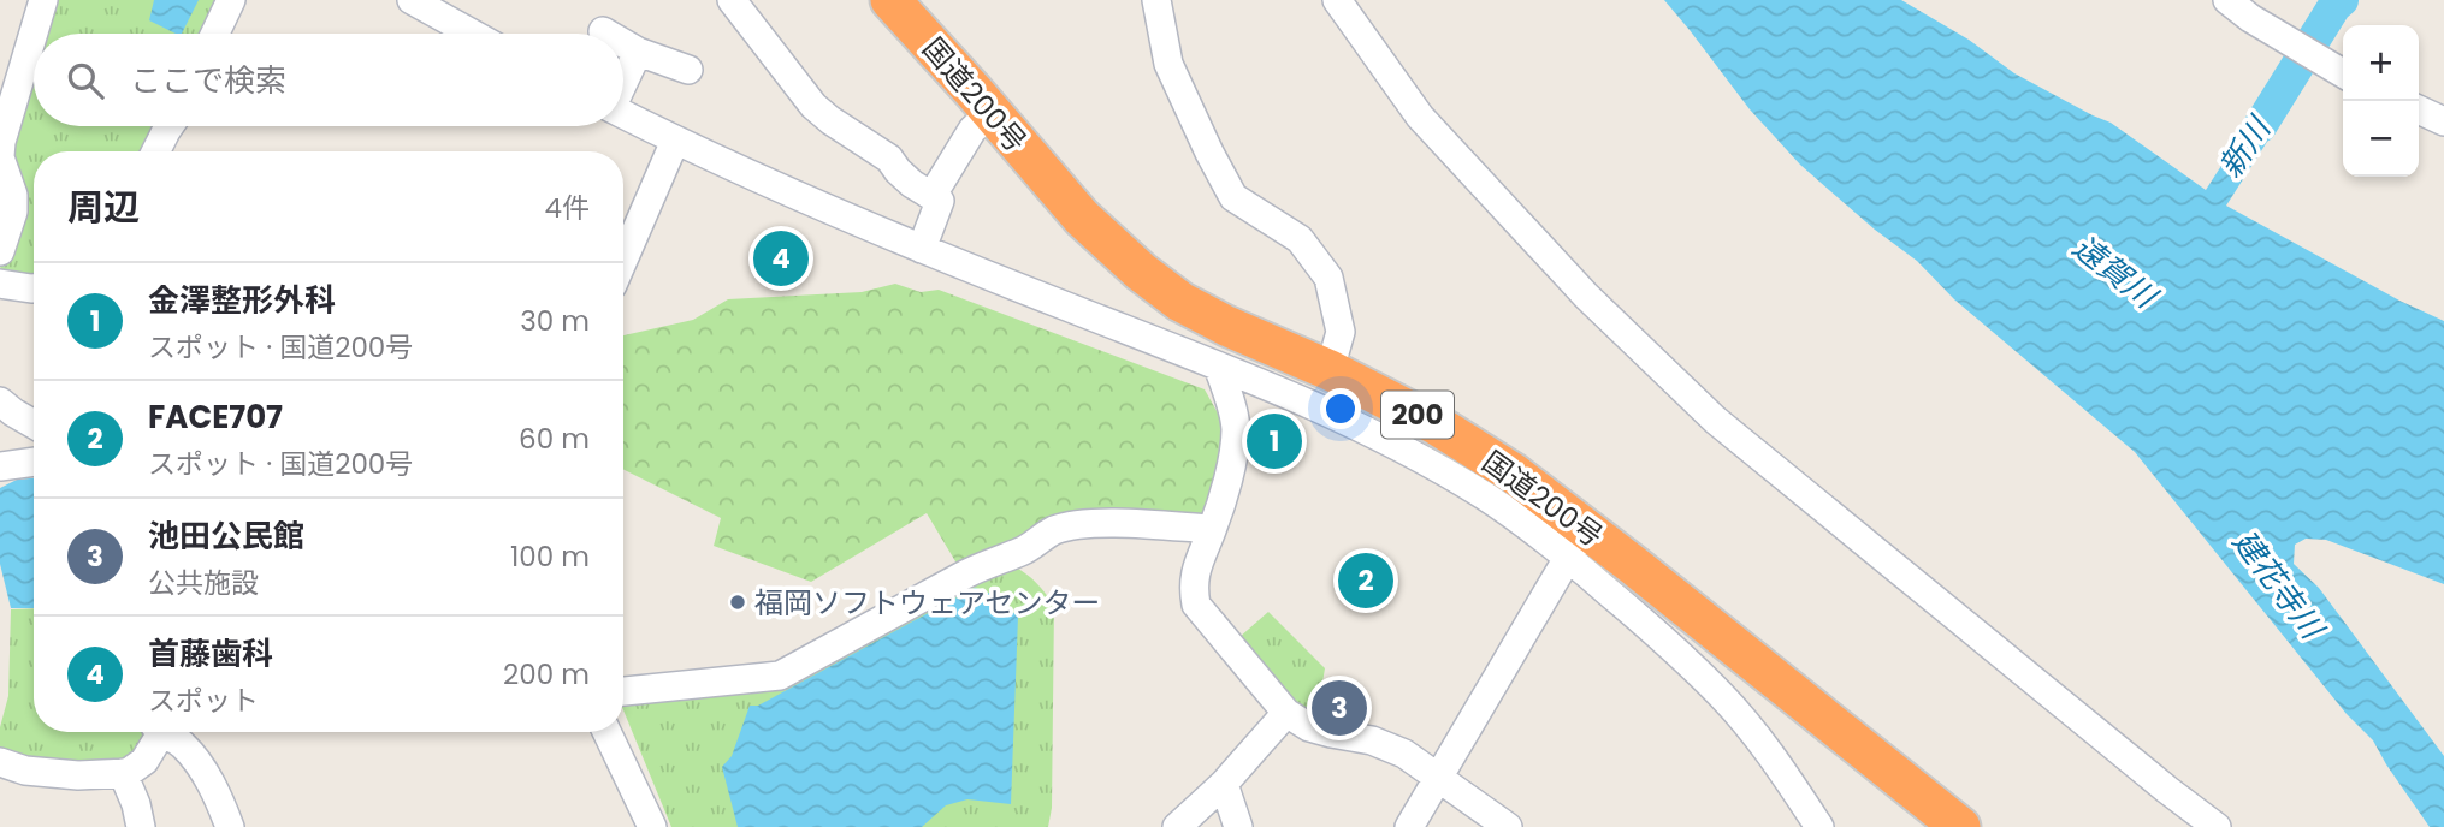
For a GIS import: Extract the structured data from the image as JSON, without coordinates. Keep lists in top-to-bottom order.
{
  "streets": {
    "highway": ["国道200号", "200"]
  },
  "water": ["新川", "遠賀川", "建花寺川"],
  "places": ["福岡ソフトウェアセンター"],
  "page": {
    "map_buttons": ["+", "−"],
    "search": "ここで検索",
    "heading": ["周辺", "4件"],
    "pins": [
      "4",
      "1",
      "2",
      "3"
    ],
    "list": [
      {
        "mark": "1",
        "name": "金澤整形外科",
        "note": "スポット · 国道200号",
        "value": "30 m"
      },
      {
        "mark": "2",
        "name": "FACE707",
        "note": "スポット · 国道200号",
        "value": "60 m"
      },
      {
        "mark": "3",
        "name": "池田公民館",
        "note": "公共施設",
        "value": "100 m"
      },
      {
        "mark": "4",
        "name": "首藤歯科",
        "note": "スポット",
        "value": "200 m"
      }
    ]
  }
}
